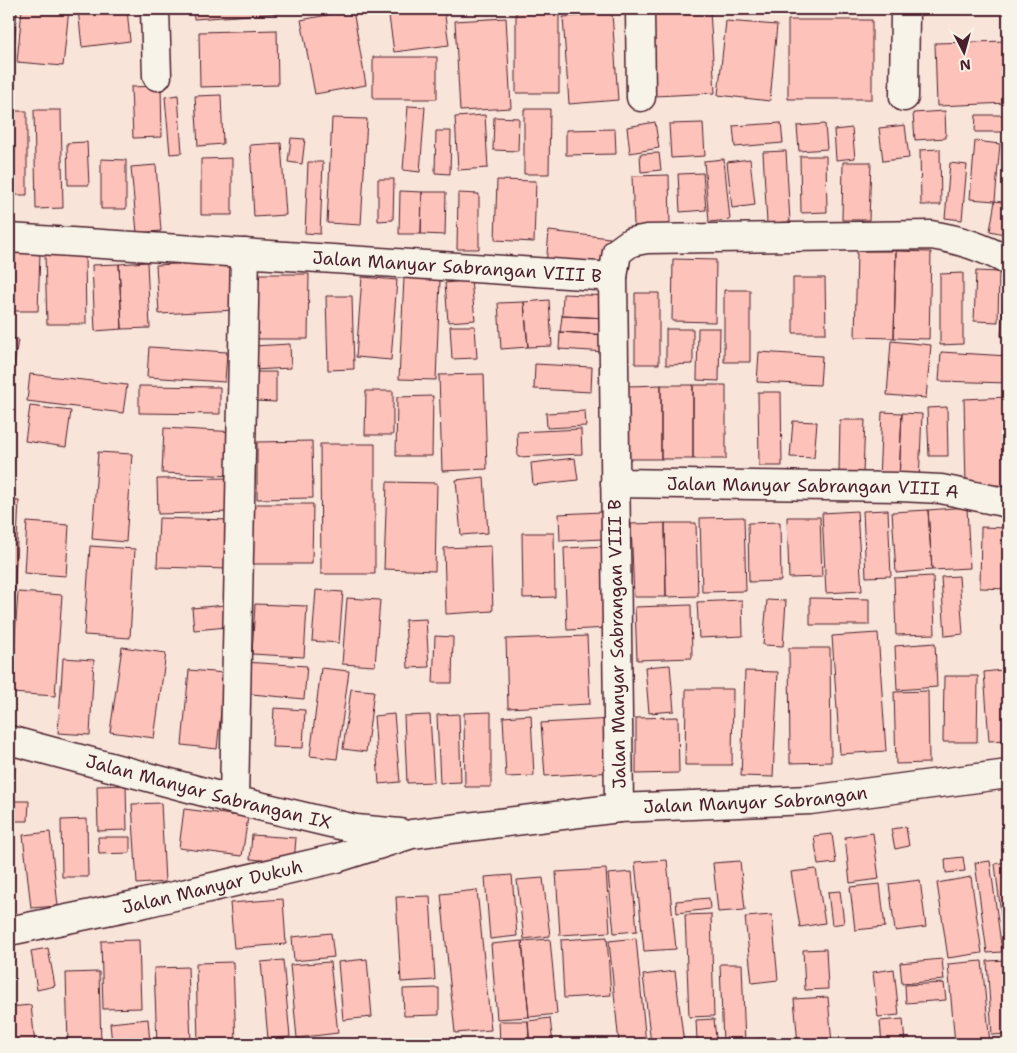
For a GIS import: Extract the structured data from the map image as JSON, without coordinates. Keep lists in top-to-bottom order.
{
  "streets": {
    "street": [
      "Jalan Manyar Sabrangan VIII B",
      "Jalan Manyar Sabrangan VIII A",
      "Jalan Manyar Sabrangan IX",
      "Jalan Manyar Sabrangan",
      "Jalan Manyar Dukuh"
    ]
  },
  "crossings": [
    ["Jalan Manyar Sabrangan VIII B", "Jalan Manyar Sabrangan VIII A"],
    ["Jalan Manyar Sabrangan VIII B", "Jalan Manyar Sabrangan"],
    ["Jalan Manyar Sabrangan IX", "Jalan Manyar Sabrangan"],
    ["Jalan Manyar Sabrangan IX", "Jalan Manyar Dukuh"],
    ["Jalan Manyar Sabrangan", "Jalan Manyar Dukuh"]
  ],
  "north": "bottom"
}
